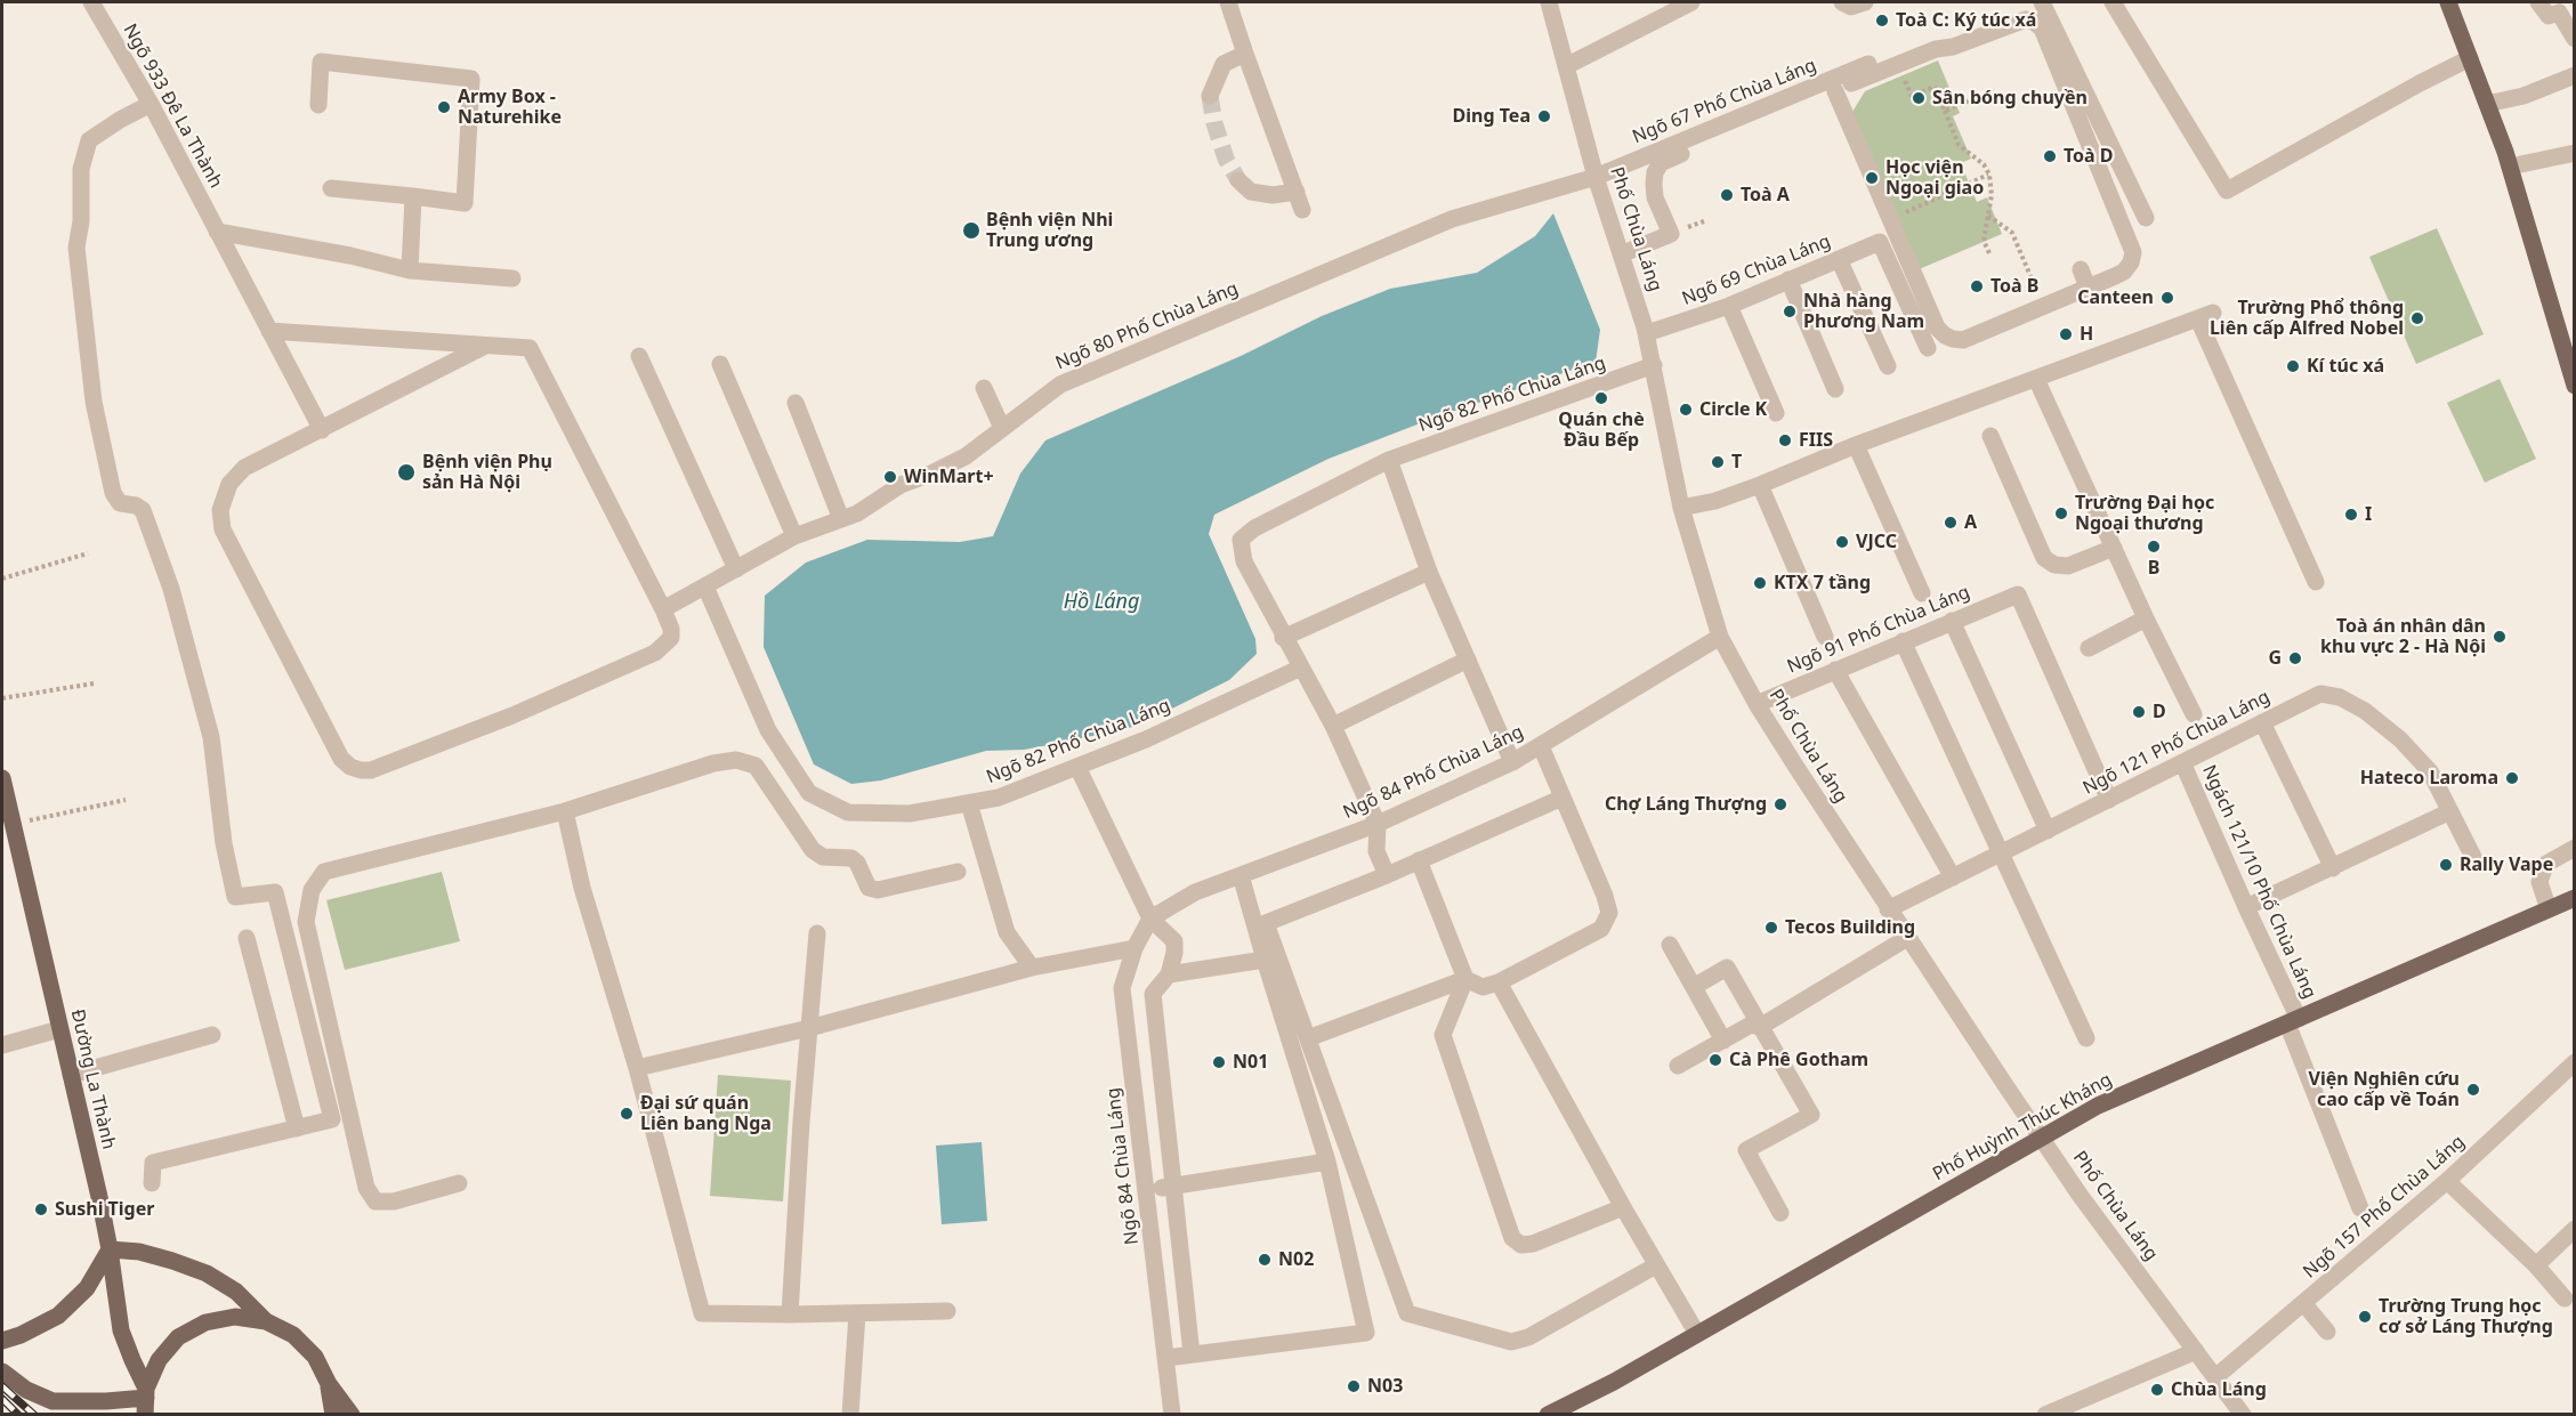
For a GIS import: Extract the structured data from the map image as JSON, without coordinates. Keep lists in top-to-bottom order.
{
  "streets": {
    "main road": ["Đường La Thành", "Phố Huỳnh Thúc Kháng"],
    "street": [
      "Ngõ 67 Phố Chùa Láng",
      "Ngõ 933 Đê La Thành",
      "Phố Chùa Láng",
      "Ngõ 69 Chùa Láng",
      "Ngõ 80 Phố Chùa Láng",
      "Ngõ 82 Phố Chùa Láng",
      "Ngõ 91 Phố Chùa Láng",
      "Ngõ 121 Phố Chùa Láng",
      "Ngõ 84 Phố Chùa Láng",
      "Ngách 121/10 Phố Chùa Láng",
      "Ngõ 84 Chùa Láng",
      "Ngõ 157 Phố Chùa Láng"
    ]
  },
  "crossings": [
    ["Ngõ 67 Phố Chùa Láng", "Phố Chùa Láng"],
    ["Ngõ 67 Phố Chùa Láng", "Ngõ 80 Phố Chùa Láng"],
    ["Phố Chùa Láng", "Ngõ 69 Chùa Láng"],
    ["Phố Chùa Láng", "Ngõ 80 Phố Chùa Láng"],
    ["Phố Chùa Láng", "Ngõ 82 Phố Chùa Láng"],
    ["Phố Chùa Láng", "Ngõ 91 Phố Chùa Láng"],
    ["Phố Chùa Láng", "Ngõ 121 Phố Chùa Láng"],
    ["Phố Chùa Láng", "Ngõ 84 Phố Chùa Láng"],
    ["Phố Chùa Láng", "Phố Huỳnh Thúc Kháng"],
    ["Phố Chùa Láng", "Ngõ 157 Phố Chùa Láng"],
    ["Ngõ 80 Phố Chùa Láng", "Ngõ 82 Phố Chùa Láng"],
    ["Ngõ 91 Phố Chùa Láng", "Ngõ 121 Phố Chùa Láng"],
    ["Ngõ 121 Phố Chùa Láng", "Ngách 121/10 Phố Chùa Láng"],
    ["Ngõ 84 Phố Chùa Láng", "Ngõ 84 Chùa Láng"],
    ["Ngách 121/10 Phố Chùa Láng", "Phố Huỳnh Thúc Kháng"]
  ],
  "water": ["Hồ Láng"],
  "places": [
    "Toà C: Ký túc xá",
    "Sân bóng chuyền",
    "Army Box - Naturehike",
    "Ding Tea",
    "Toà D",
    "Học viện Ngoại giao",
    "Toà A",
    "Bệnh viện Nhi Trung ương",
    "Toà B",
    "Canteen",
    "Nhà hàng Phương Nam",
    "Trường Phổ thông Liên cấp Alfred Nobel",
    "H",
    "Kí túc xá",
    "Quán chè Đầu Bếp",
    "Circle K",
    "FIIS",
    "T",
    "Bệnh viện Phụ sản Hà Nội",
    "WinMart+",
    "Trường Đại học Ngoại thương",
    "I",
    "A",
    "VJCC",
    "B",
    "KTX 7 tầng",
    "Toà án nhân dân khu vực 2 - Hà Nội",
    "G",
    "D",
    "Hateco Laroma",
    "Chợ Láng Thượng",
    "Rally Vape",
    "Tecos Building",
    "Cà Phê Gotham",
    "N01",
    "Viện Nghiên cứu cao cấp về Toán",
    "Đại sứ quán Liên bang Nga",
    "Sushi Tiger",
    "N02",
    "Trường Trung học cơ sở Láng Thượng",
    "N03",
    "Chùa Láng"
  ]
}
